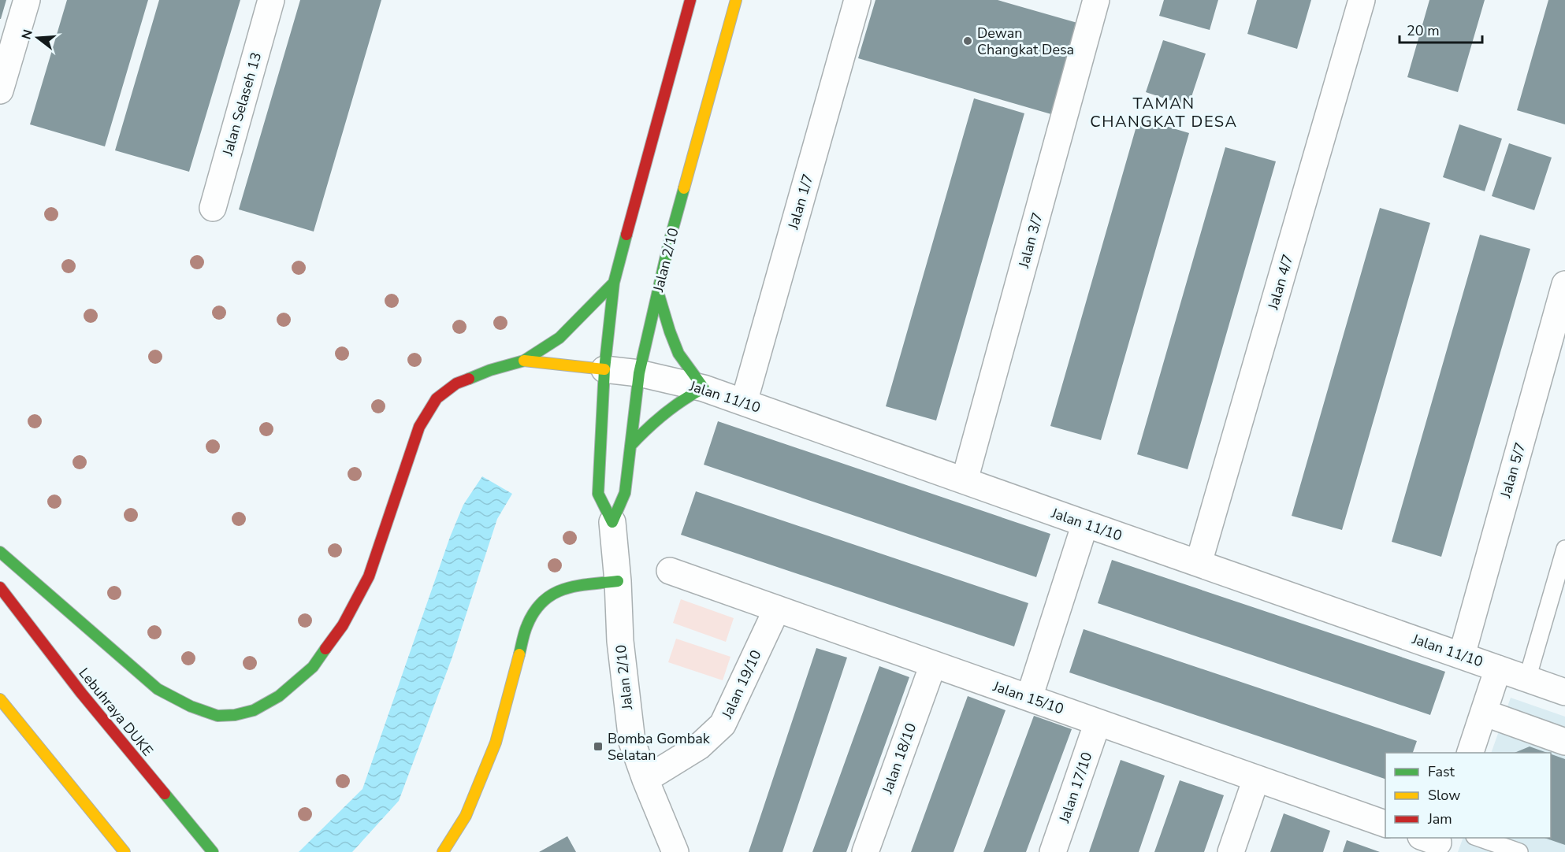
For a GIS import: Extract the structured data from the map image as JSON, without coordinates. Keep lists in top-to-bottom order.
{
  "streets": {
    "main road": ["Jalan 2/10", "Lebuhraya DUKE"],
    "street": [
      "Jalan Selaseh 13",
      "Jalan 1/7",
      "Jalan 3/7",
      "Jalan 4/7",
      "Jalan 11/10",
      "Jalan 5/7",
      "Jalan 19/10",
      "Jalan 15/10",
      "Jalan 18/10",
      "Jalan 17/10"
    ]
  },
  "crossings": [
    ["Jalan 1/7", "Jalan 11/10"],
    ["Jalan 3/7", "Jalan 11/10"],
    ["Jalan 2/10", "Jalan 11/10"],
    ["Jalan 2/10", "Jalan 19/10"],
    ["Jalan 4/7", "Jalan 11/10"],
    ["Jalan 11/10", "Jalan 5/7"],
    ["Jalan 19/10", "Jalan 15/10"],
    ["Jalan 15/10", "Jalan 18/10"],
    ["Jalan 15/10", "Jalan 17/10"]
  ],
  "districts": ["TAMAN CHANGKAT DESA"],
  "places": {
    "other": ["Dewan Changkat Desa"],
    "transit": ["Bomba Gombak Selatan"]
  },
  "legend": ["Fast", "Slow", "Jam"],
  "scale_bar": "20 m",
  "north": "left"
}
